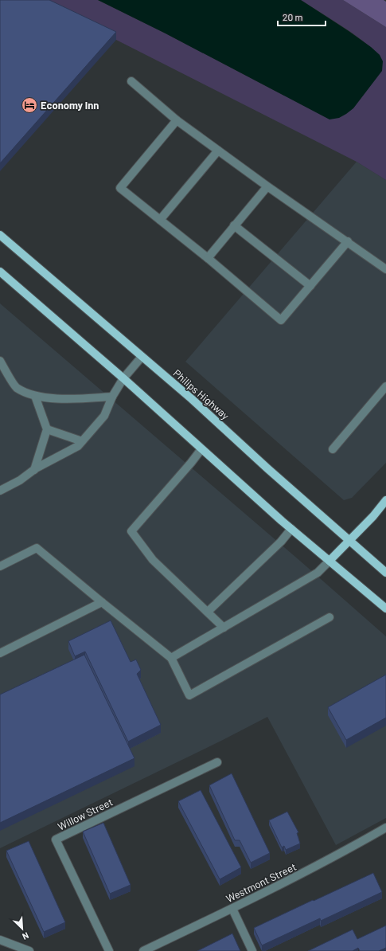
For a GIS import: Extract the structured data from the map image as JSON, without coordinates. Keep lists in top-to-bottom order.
{
  "streets": {
    "main road": ["Philips Highway"],
    "street": ["Willow Street", "Westmont Street"]
  },
  "places": {
    "hotel": ["Economy Inn"]
  },
  "scale_bar": "20 m",
  "north": "bottom right"
}
